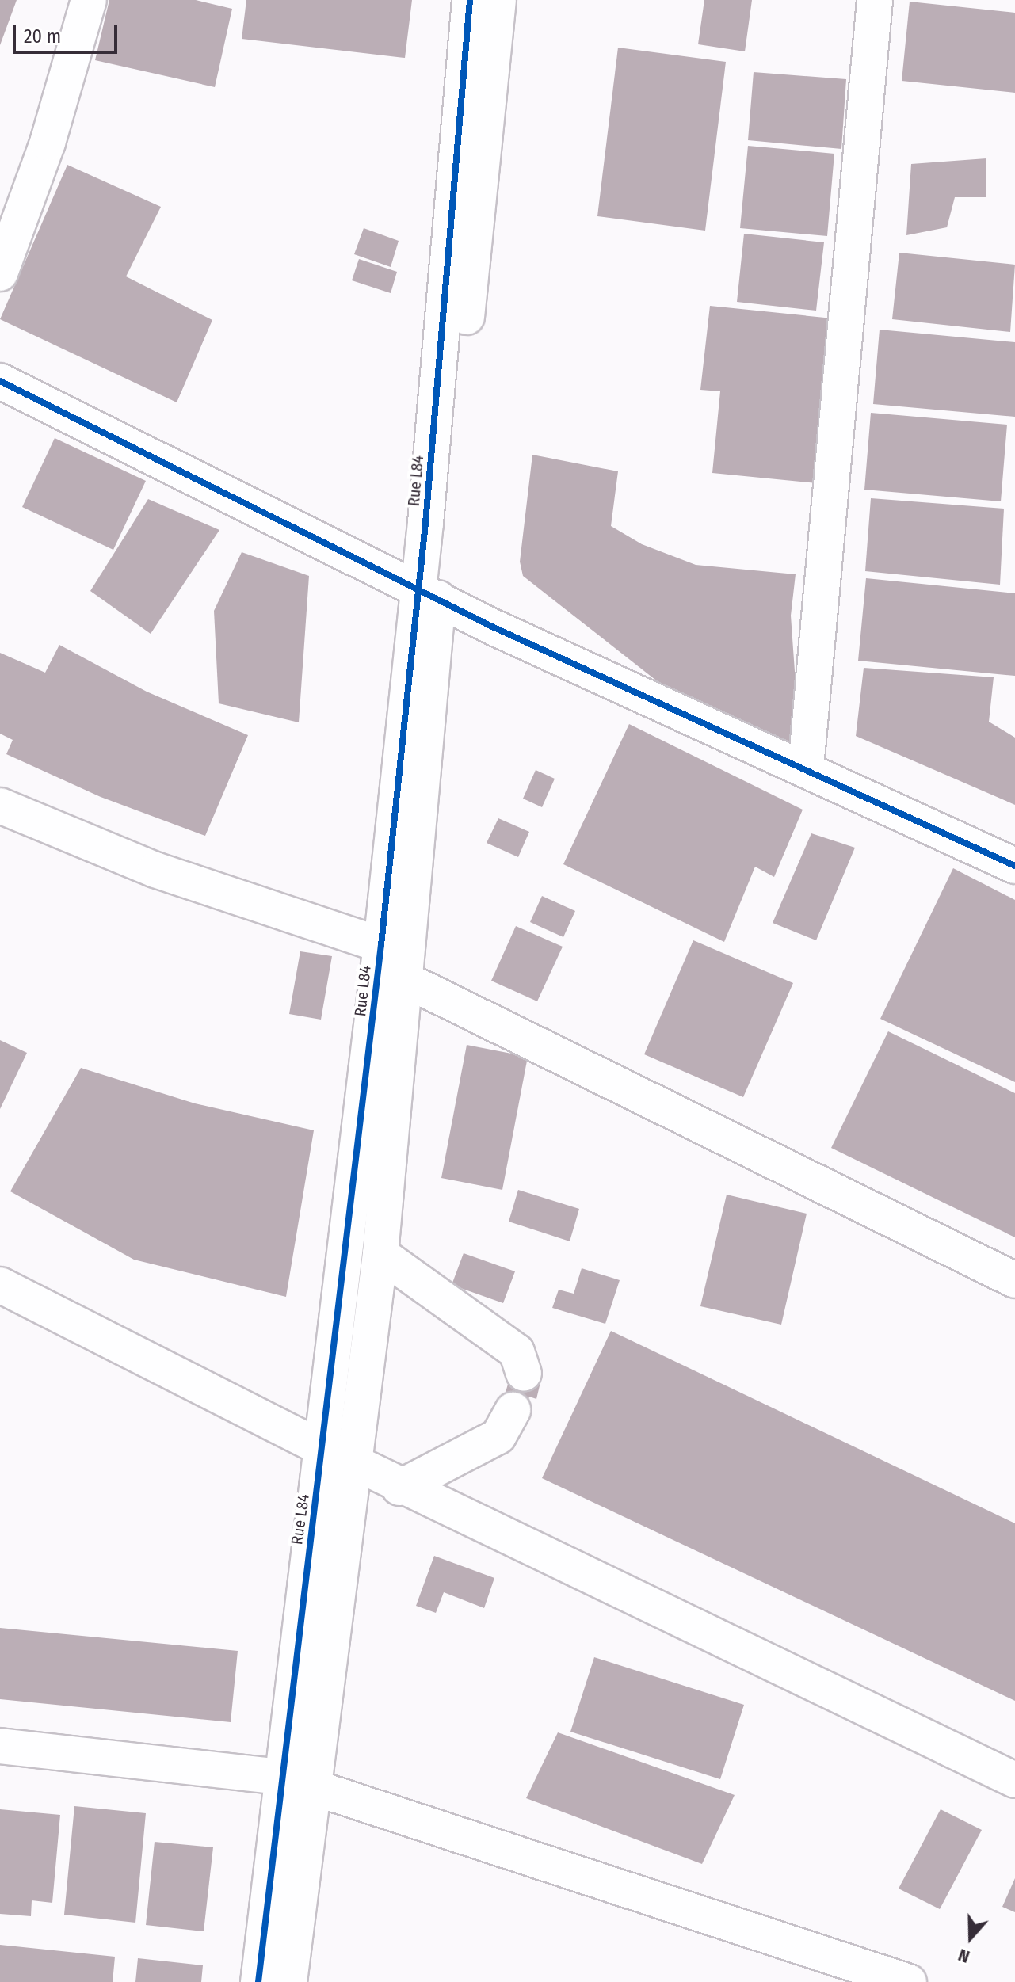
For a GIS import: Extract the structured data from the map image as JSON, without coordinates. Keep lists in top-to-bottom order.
{
  "streets": {
    "street": ["Rue L84"]
  },
  "scale_bar": "20 m",
  "north": "bottom"
}
